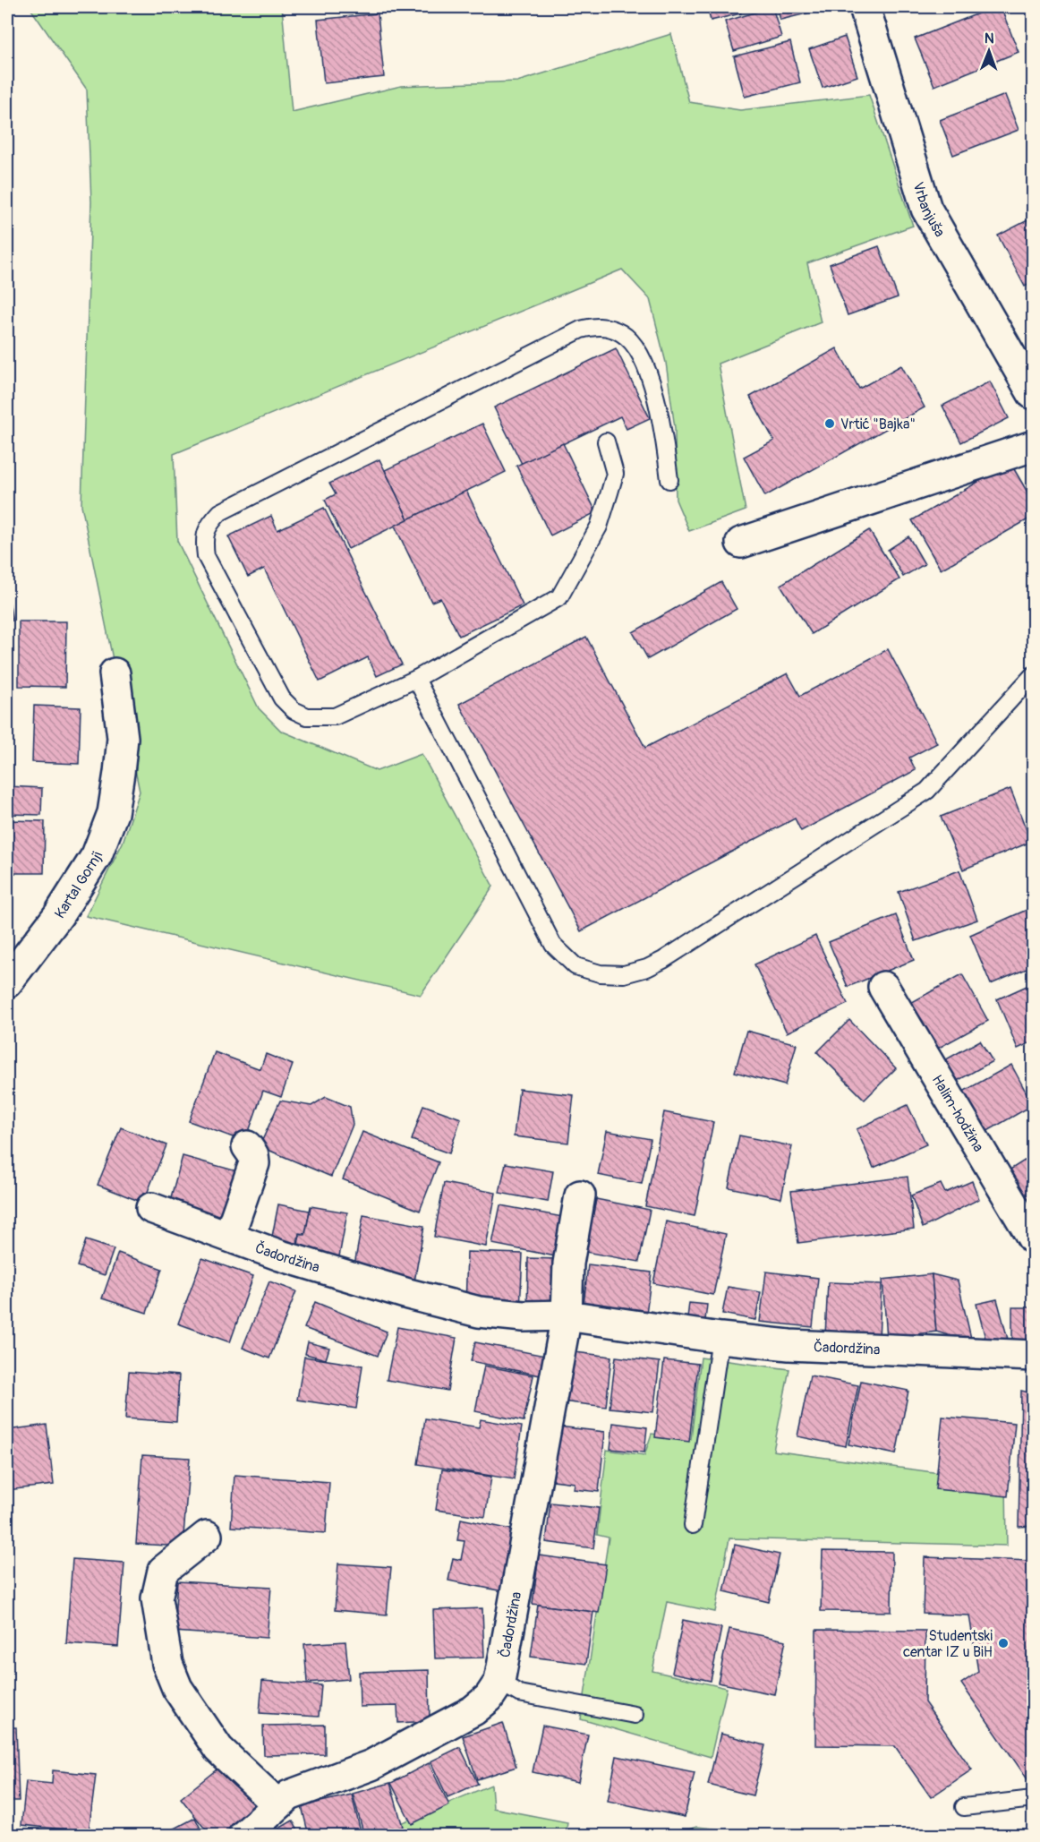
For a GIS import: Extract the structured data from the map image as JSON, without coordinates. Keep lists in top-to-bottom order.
{
  "streets": {
    "street": [
      "Vrbanjuša",
      "Kartal Gornji",
      "Halim-hodžina",
      "Čadordžina"
    ]
  },
  "places": ["Vrtić \"Bajka\"", "Studentski centar IZ u BiH"],
  "north": "top"
}
